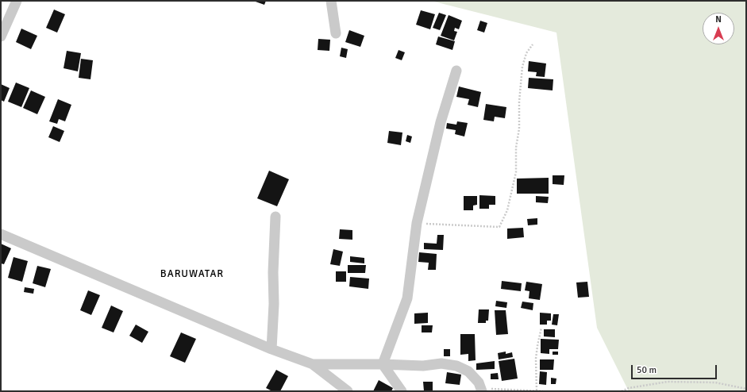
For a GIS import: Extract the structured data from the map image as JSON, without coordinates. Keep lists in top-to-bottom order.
{
  "districts": ["BARUWATAR"],
  "scale_bar": "50 m",
  "north": "top"
}
